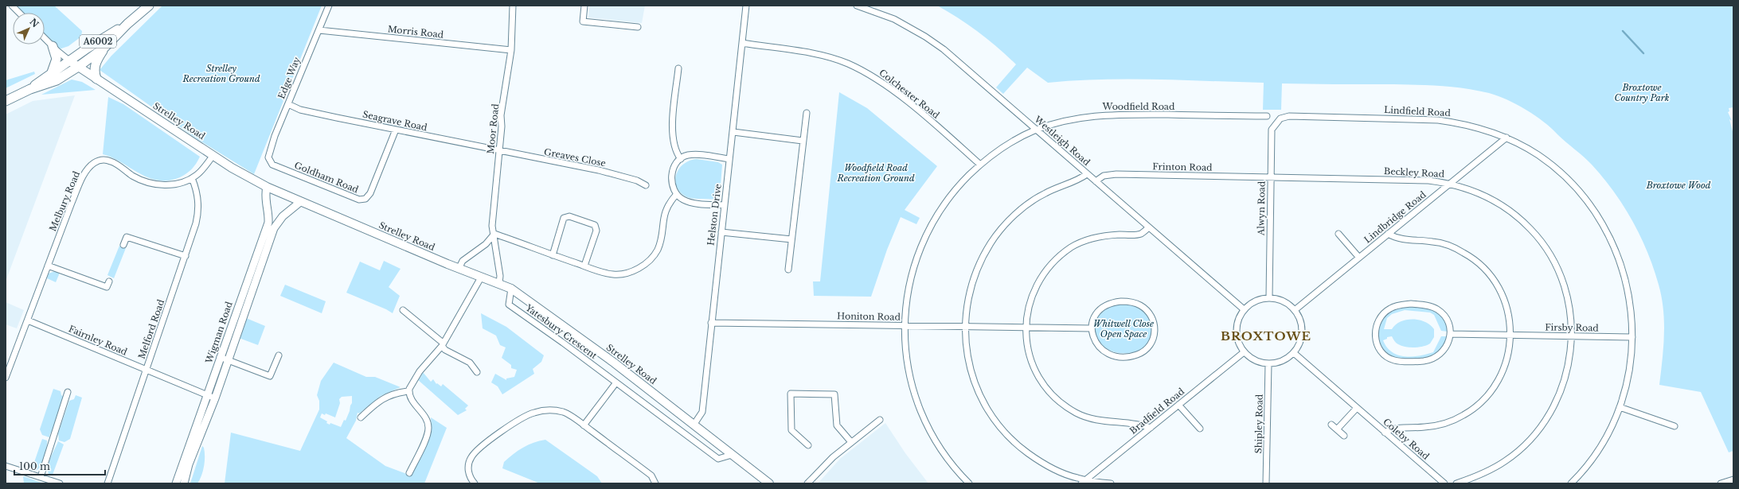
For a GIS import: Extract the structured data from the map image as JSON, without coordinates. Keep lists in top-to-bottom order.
{
  "streets": {
    "main road": ["A6002", "Strelley Road"],
    "street": [
      "Morris Road",
      "Edge Way",
      "Colchester Road",
      "Woodfield Road",
      "Lindfield Road",
      "Seagrave Road",
      "Moor Road",
      "Westleigh Road",
      "Greaves Close",
      "Frinton Road",
      "Beckley Road",
      "Goldham Road",
      "Melbury Road",
      "Alwyn Road",
      "Helston Drive",
      "Lindbridge Road",
      "Honiton Road",
      "Firsby Road",
      "Melford Road",
      "Yatesbury Crescent",
      "Wigman Road",
      "Fairnley Road",
      "Bradfield Road",
      "Shipley Road",
      "Coleby Road"
    ]
  },
  "crossings": [
    ["Morris Road", "Edge Way"],
    ["Morris Road", "Moor Road"],
    ["A6002", "Strelley Road"],
    ["Edge Way", "Seagrave Road"],
    ["Edge Way", "Goldham Road"],
    ["Colchester Road", "Woodfield Road"],
    ["Colchester Road", "Helston Drive"],
    ["Woodfield Road", "Westleigh Road"],
    ["Woodfield Road", "Honiton Road"],
    ["Lindfield Road", "Alwyn Road"],
    ["Lindfield Road", "Lindbridge Road"],
    ["Lindfield Road", "Firsby Road"],
    ["Strelley Road", "Moor Road"],
    ["Strelley Road", "Melbury Road"],
    ["Strelley Road", "Helston Drive"],
    ["Strelley Road", "Yatesbury Crescent"],
    ["Strelley Road", "Wigman Road"],
    ["Seagrave Road", "Moor Road"],
    ["Seagrave Road", "Greaves Close"],
    ["Seagrave Road", "Goldham Road"],
    ["Moor Road", "Greaves Close"],
    ["Westleigh Road", "Frinton Road"],
    ["Westleigh Road", "Alwyn Road"],
    ["Westleigh Road", "Lindbridge Road"],
    ["Westleigh Road", "Bradfield Road"],
    ["Westleigh Road", "Shipley Road"],
    ["Westleigh Road", "Coleby Road"],
    ["Frinton Road", "Beckley Road"],
    ["Frinton Road", "Alwyn Road"],
    ["Beckley Road", "Alwyn Road"],
    ["Beckley Road", "Lindbridge Road"],
    ["Beckley Road", "Firsby Road"],
    ["Melbury Road", "Melford Road"],
    ["Melbury Road", "Fairnley Road"],
    ["Alwyn Road", "Lindbridge Road"],
    ["Alwyn Road", "Bradfield Road"],
    ["Alwyn Road", "Shipley Road"],
    ["Alwyn Road", "Coleby Road"],
    ["Helston Drive", "Honiton Road"],
    ["Lindbridge Road", "Bradfield Road"],
    ["Lindbridge Road", "Shipley Road"],
    ["Lindbridge Road", "Coleby Road"],
    ["Melford Road", "Fairnley Road"],
    ["Wigman Road", "Fairnley Road"],
    ["Bradfield Road", "Shipley Road"],
    ["Bradfield Road", "Coleby Road"],
    ["Shipley Road", "Coleby Road"]
  ],
  "districts": ["BROXTOWE"],
  "parks": [
    "Strelley Recreation Ground",
    "Broxtowe Country Park",
    "Woodfield Road Recreation Ground",
    "Broxtowe Wood",
    "Whitwell Close Open Space"
  ],
  "scale_bar": "100 m",
  "north": "top right"
}
